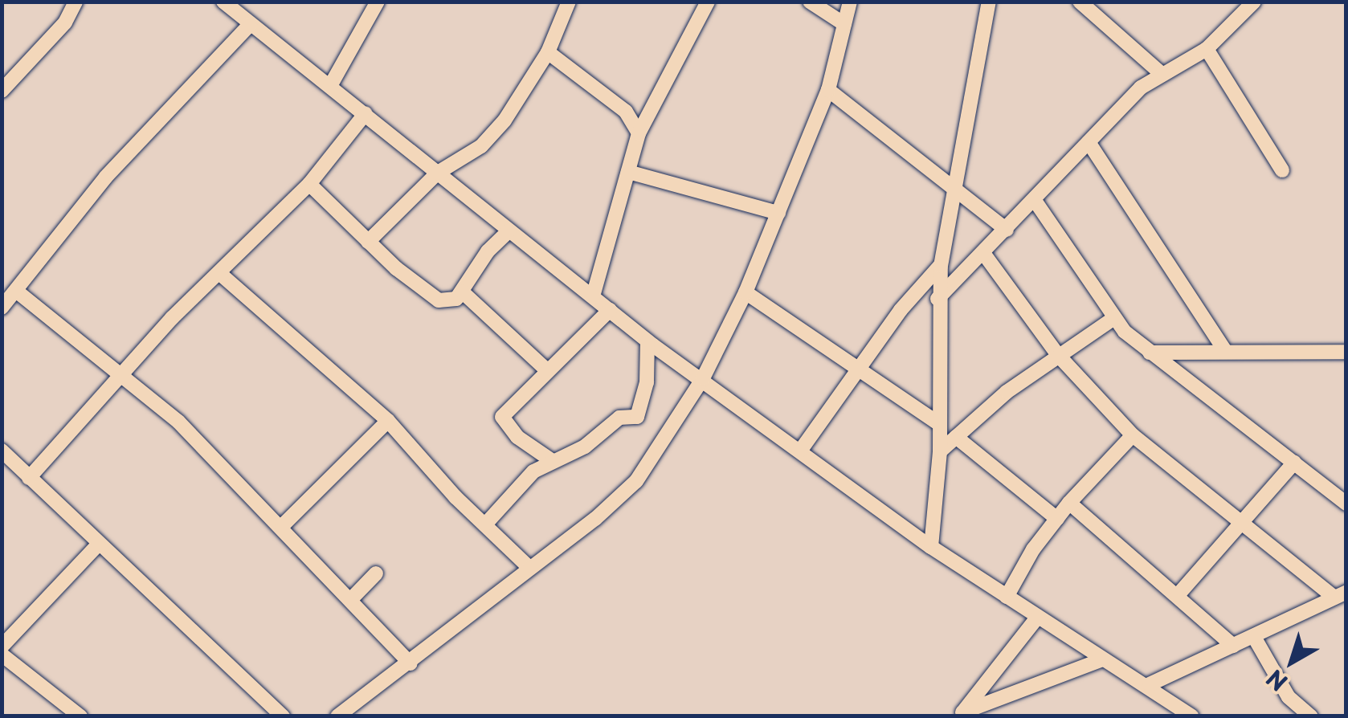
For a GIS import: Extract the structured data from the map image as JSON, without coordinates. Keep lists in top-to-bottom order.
{
  "north": "bottom left"
}
